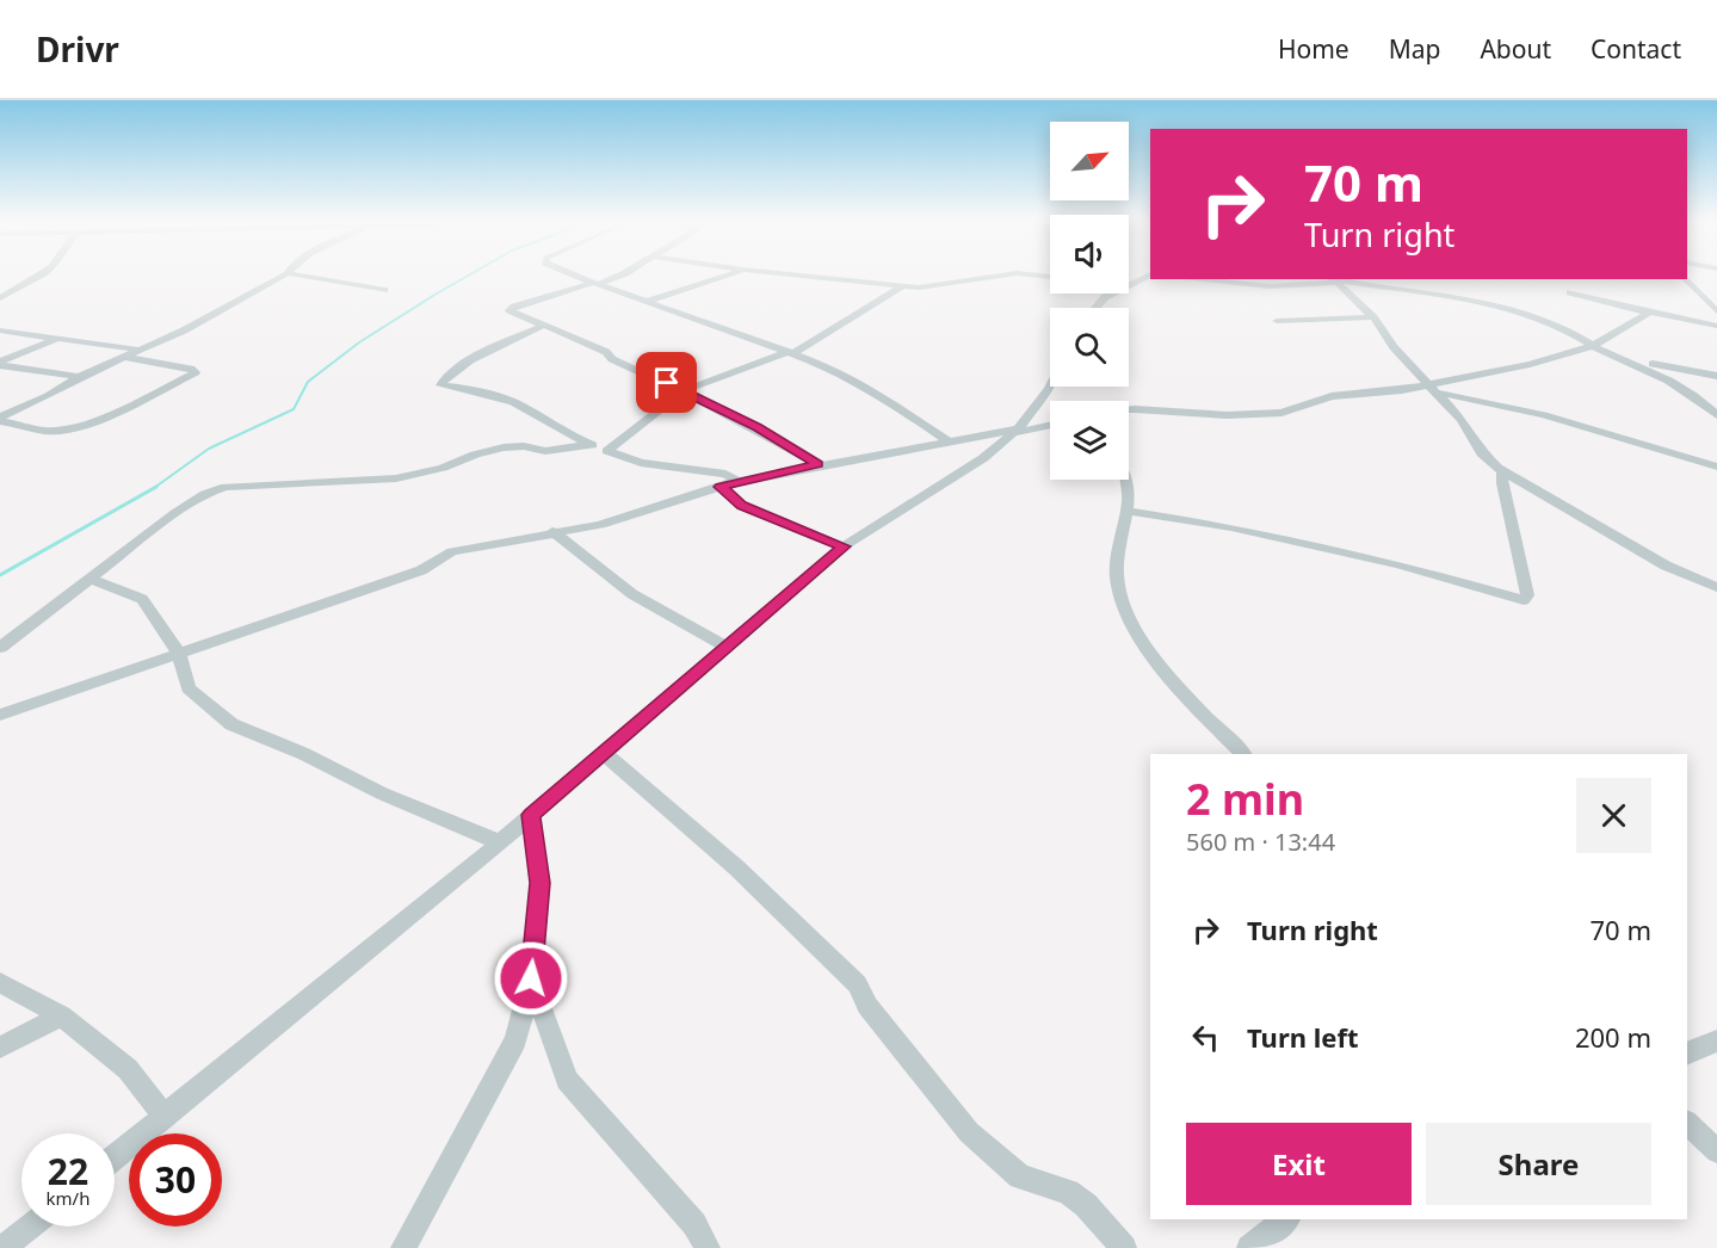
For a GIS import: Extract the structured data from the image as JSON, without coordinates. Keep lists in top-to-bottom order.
{
  "north": "top right",
  "page": {
    "header": "Drivr",
    "nav": [
      "Home",
      "Map",
      "About",
      "Contact"
    ],
    "turn": ["70 m", "Turn right"],
    "heading": ["2 min", "560 m · 13:44"],
    "list": [
      {
        "name": "Turn right",
        "value": "70 m"
      },
      {
        "name": "Turn left",
        "value": "200 m"
      }
    ],
    "buttons": ["Exit", "Share"],
    "speed": "22 km/h",
    "limit": "30"
  }
}
